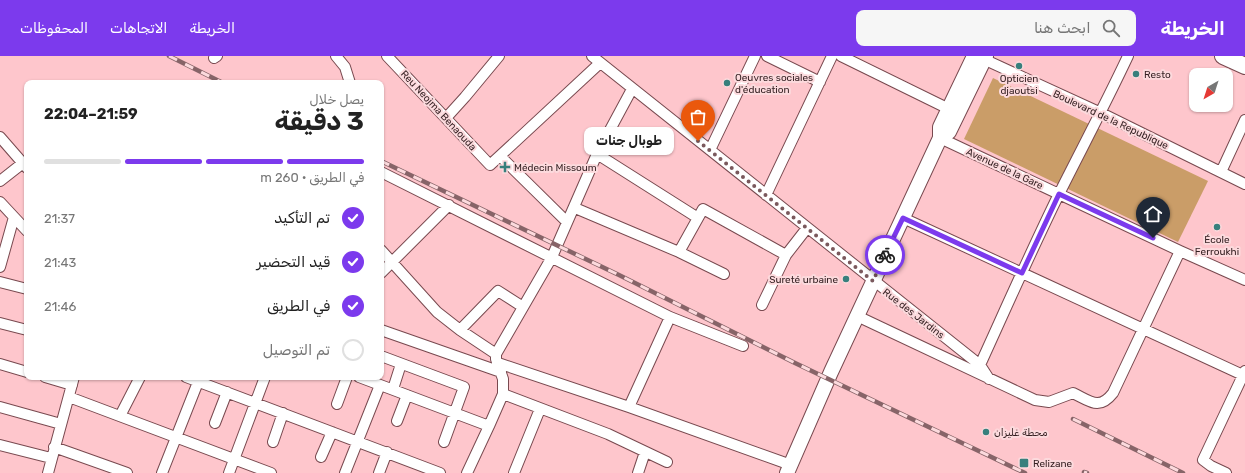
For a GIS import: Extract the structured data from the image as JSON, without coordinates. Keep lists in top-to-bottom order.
{
  "streets": {
    "street": [
      "Reu Neojma Benaouda",
      "Boulevard de la Republique",
      "Avenue de la Gare",
      "Rue des Jardins"
    ]
  },
  "places": {
    "other": [
      "Opticien djaoutsi",
      "Resto",
      "Oeuvres sociales d'éducation",
      "طوبال جنات",
      "École Ferroukhi",
      "Sureté urbaine",
      "محطة غليزان"
    ],
    "health": ["Médecin Missoum"],
    "transit": ["Relizane"]
  },
  "north": "bottom left",
  "page": {
    "header": "الخريطة",
    "search": "ابحث هنا",
    "nav": ["الخريطة", "الاتجاهات", "المحفوظات"],
    "heading": ["3 دقيقة", "يصل خلال", "21:59–22:04"],
    "bubble": "طوبال جنات",
    "bar": "في الطريق · 260 m",
    "list": [
      ["تم التأكيد", "21:37"],
      ["قيد التحضير", "21:43"],
      ["في الطريق", "21:46"],
      "تم التوصيل"
    ]
  }
}
